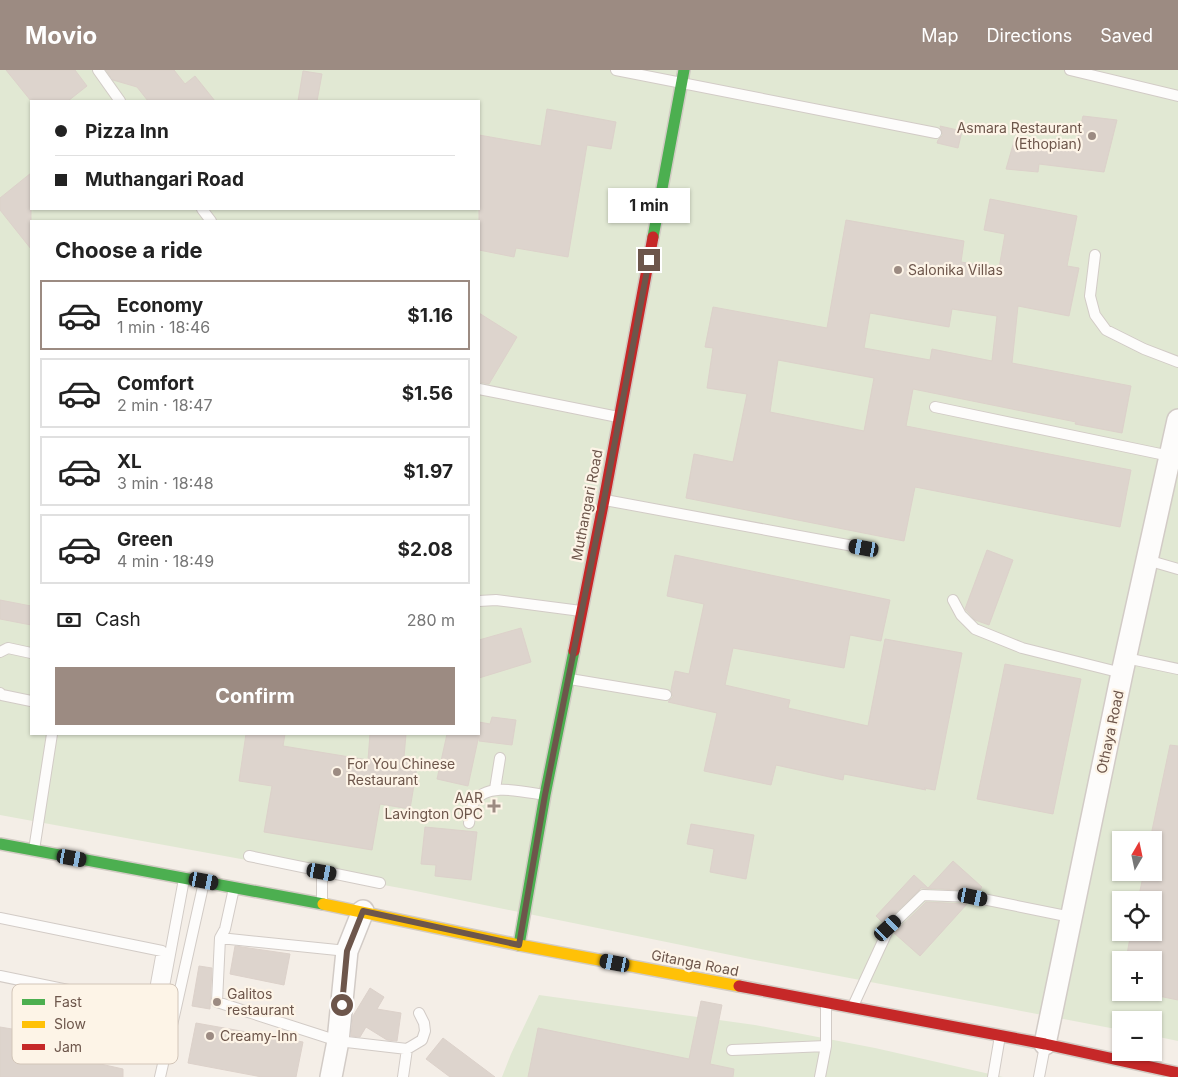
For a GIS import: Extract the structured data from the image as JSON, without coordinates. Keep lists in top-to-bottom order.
{
  "streets": {
    "main road": ["Muthangari Road", "Gitanga Road"],
    "street": ["Othaya Road"]
  },
  "crossings": [
    ["Muthangari Road", "Gitanga Road"],
    ["Othaya Road", "Gitanga Road"]
  ],
  "places": {
    "other": [
      "Asmara Restaurant (Ethopian)",
      "Salonika Villas",
      "For You Chinese Restaurant",
      "Galitos restaurant",
      "Creamy-Inn"
    ],
    "health": ["AAR Lavington OPC"]
  },
  "legend": ["Fast", "Slow", "Jam"],
  "north": "top",
  "page": {
    "header": "Movio",
    "nav": ["Map", "Directions", "Saved"],
    "banner": ["Pizza Inn", "Muthangari Road"],
    "bubble": "1 min",
    "heading": "Choose a ride",
    "list": [
      {
        "name": "Economy",
        "note": "1 min · 18:46",
        "value": "$1.16"
      },
      {
        "name": "Comfort",
        "note": "2 min · 18:47",
        "value": "$1.56"
      },
      {
        "name": "XL",
        "note": "3 min · 18:48",
        "value": "$1.97"
      },
      {
        "name": "Green",
        "note": "4 min · 18:49",
        "value": "$2.08"
      }
    ],
    "pay": ["Cash", "280 m"],
    "buttons": "Confirm",
    "map_buttons": ["+", "−"]
  }
}
